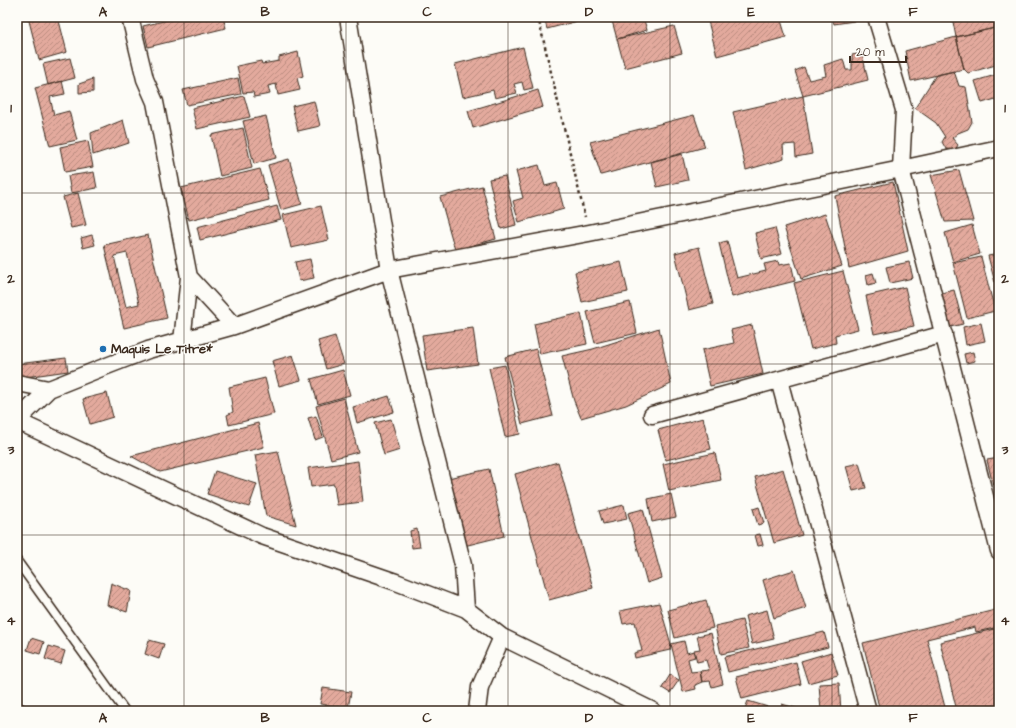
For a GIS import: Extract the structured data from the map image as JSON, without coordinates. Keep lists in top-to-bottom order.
{
  "places": ["Maquis Le Titre*"],
  "scale_bar": "20 m",
  "grid": {
    "columns": [
      "A",
      "B",
      "C",
      "D",
      "E",
      "F"
    ],
    "rows": [
      "1",
      "2",
      "3",
      "4"
    ]
  }
}
